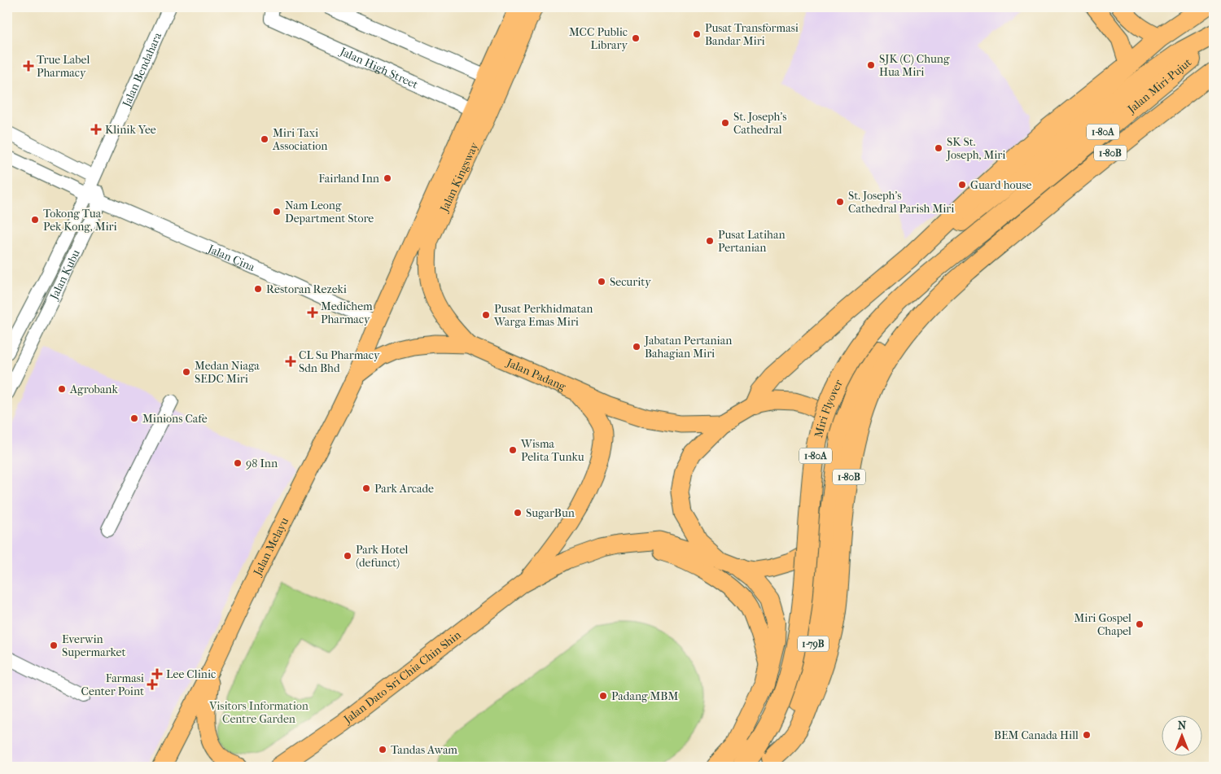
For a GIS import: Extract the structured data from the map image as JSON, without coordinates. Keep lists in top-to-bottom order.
{
  "streets": {
    "highway": [
      "Jalan Miri-Pujut",
      "1-80A",
      "1-80B",
      "Miri Flyover",
      "1-79B"
    ],
    "main road": [
      "Jalan Kingsway",
      "Jalan Padang",
      "Jalan Melayu",
      "Jalan Dato Sri Chia Chin Shin"
    ],
    "street": [
      "Jalan High Street",
      "Jalan Bendahara",
      "Jalan Cina",
      "Jalan Kubu"
    ]
  },
  "crossings": [
    ["Jalan High Street", "Jalan Kingsway"],
    ["Jalan Bendahara", "Jalan Kubu"],
    ["Jalan Miri-Pujut", "1-80B"],
    ["Jalan Miri-Pujut", "Miri Flyover"],
    ["1-80B", "Miri Flyover"],
    ["1-80B", "1-79B"],
    ["Jalan Kingsway", "Jalan Cina"],
    ["Jalan Kingsway", "Jalan Padang"],
    ["Jalan Kingsway", "Jalan Melayu"],
    ["Jalan Cina", "Jalan Kubu"],
    ["Jalan Cina", "Jalan Melayu"],
    ["Jalan Padang", "Jalan Melayu"],
    ["Jalan Padang", "Jalan Dato Sri Chia Chin Shin"],
    ["Miri Flyover", "1-79B"],
    ["1-79B", "Jalan Dato Sri Chia Chin Shin"]
  ],
  "parks": ["Visitors Information Centre Garden"],
  "places": {
    "other": [
      "Pusat Transformasi Bandar Miri",
      "MCC Public Library",
      "SJK (C) Chung Hua Miri",
      "St. Joseph's Cathedral",
      "Miri Taxi Association",
      "SK St. Joseph, Miri",
      "Fairland Inn",
      "Guard house",
      "St. Joseph's Cathedral Parish Miri",
      "Nam Leong Department Store",
      "Tokong Tua Pek Kong, Miri",
      "Pusat Latihan Pertanian",
      "Security",
      "Restoran Rezeki",
      "Pusat Perkhidmatan Warga Emas Miri",
      "Jabatan Pertanian Bahagian Miri",
      "Medan Niaga SEDC Miri",
      "Agrobank",
      "Minions Cafe",
      "Wisma Pelita Tunku",
      "98 Inn",
      "Park Arcade",
      "SugarBun",
      "Park Hotel (defunct)",
      "Miri Gospel Chapel",
      "Everwin Supermarket",
      "Padang MBM",
      "BEM Canada Hill",
      "Tandas Awam"
    ],
    "health": [
      "True Label Pharmacy",
      "Klinik Yee",
      "Medichem Pharmacy",
      "CL Su Pharmacy Sdn Bhd",
      "Lee Clinic",
      "Farmasi Center Point"
    ]
  },
  "north": "top"
}
